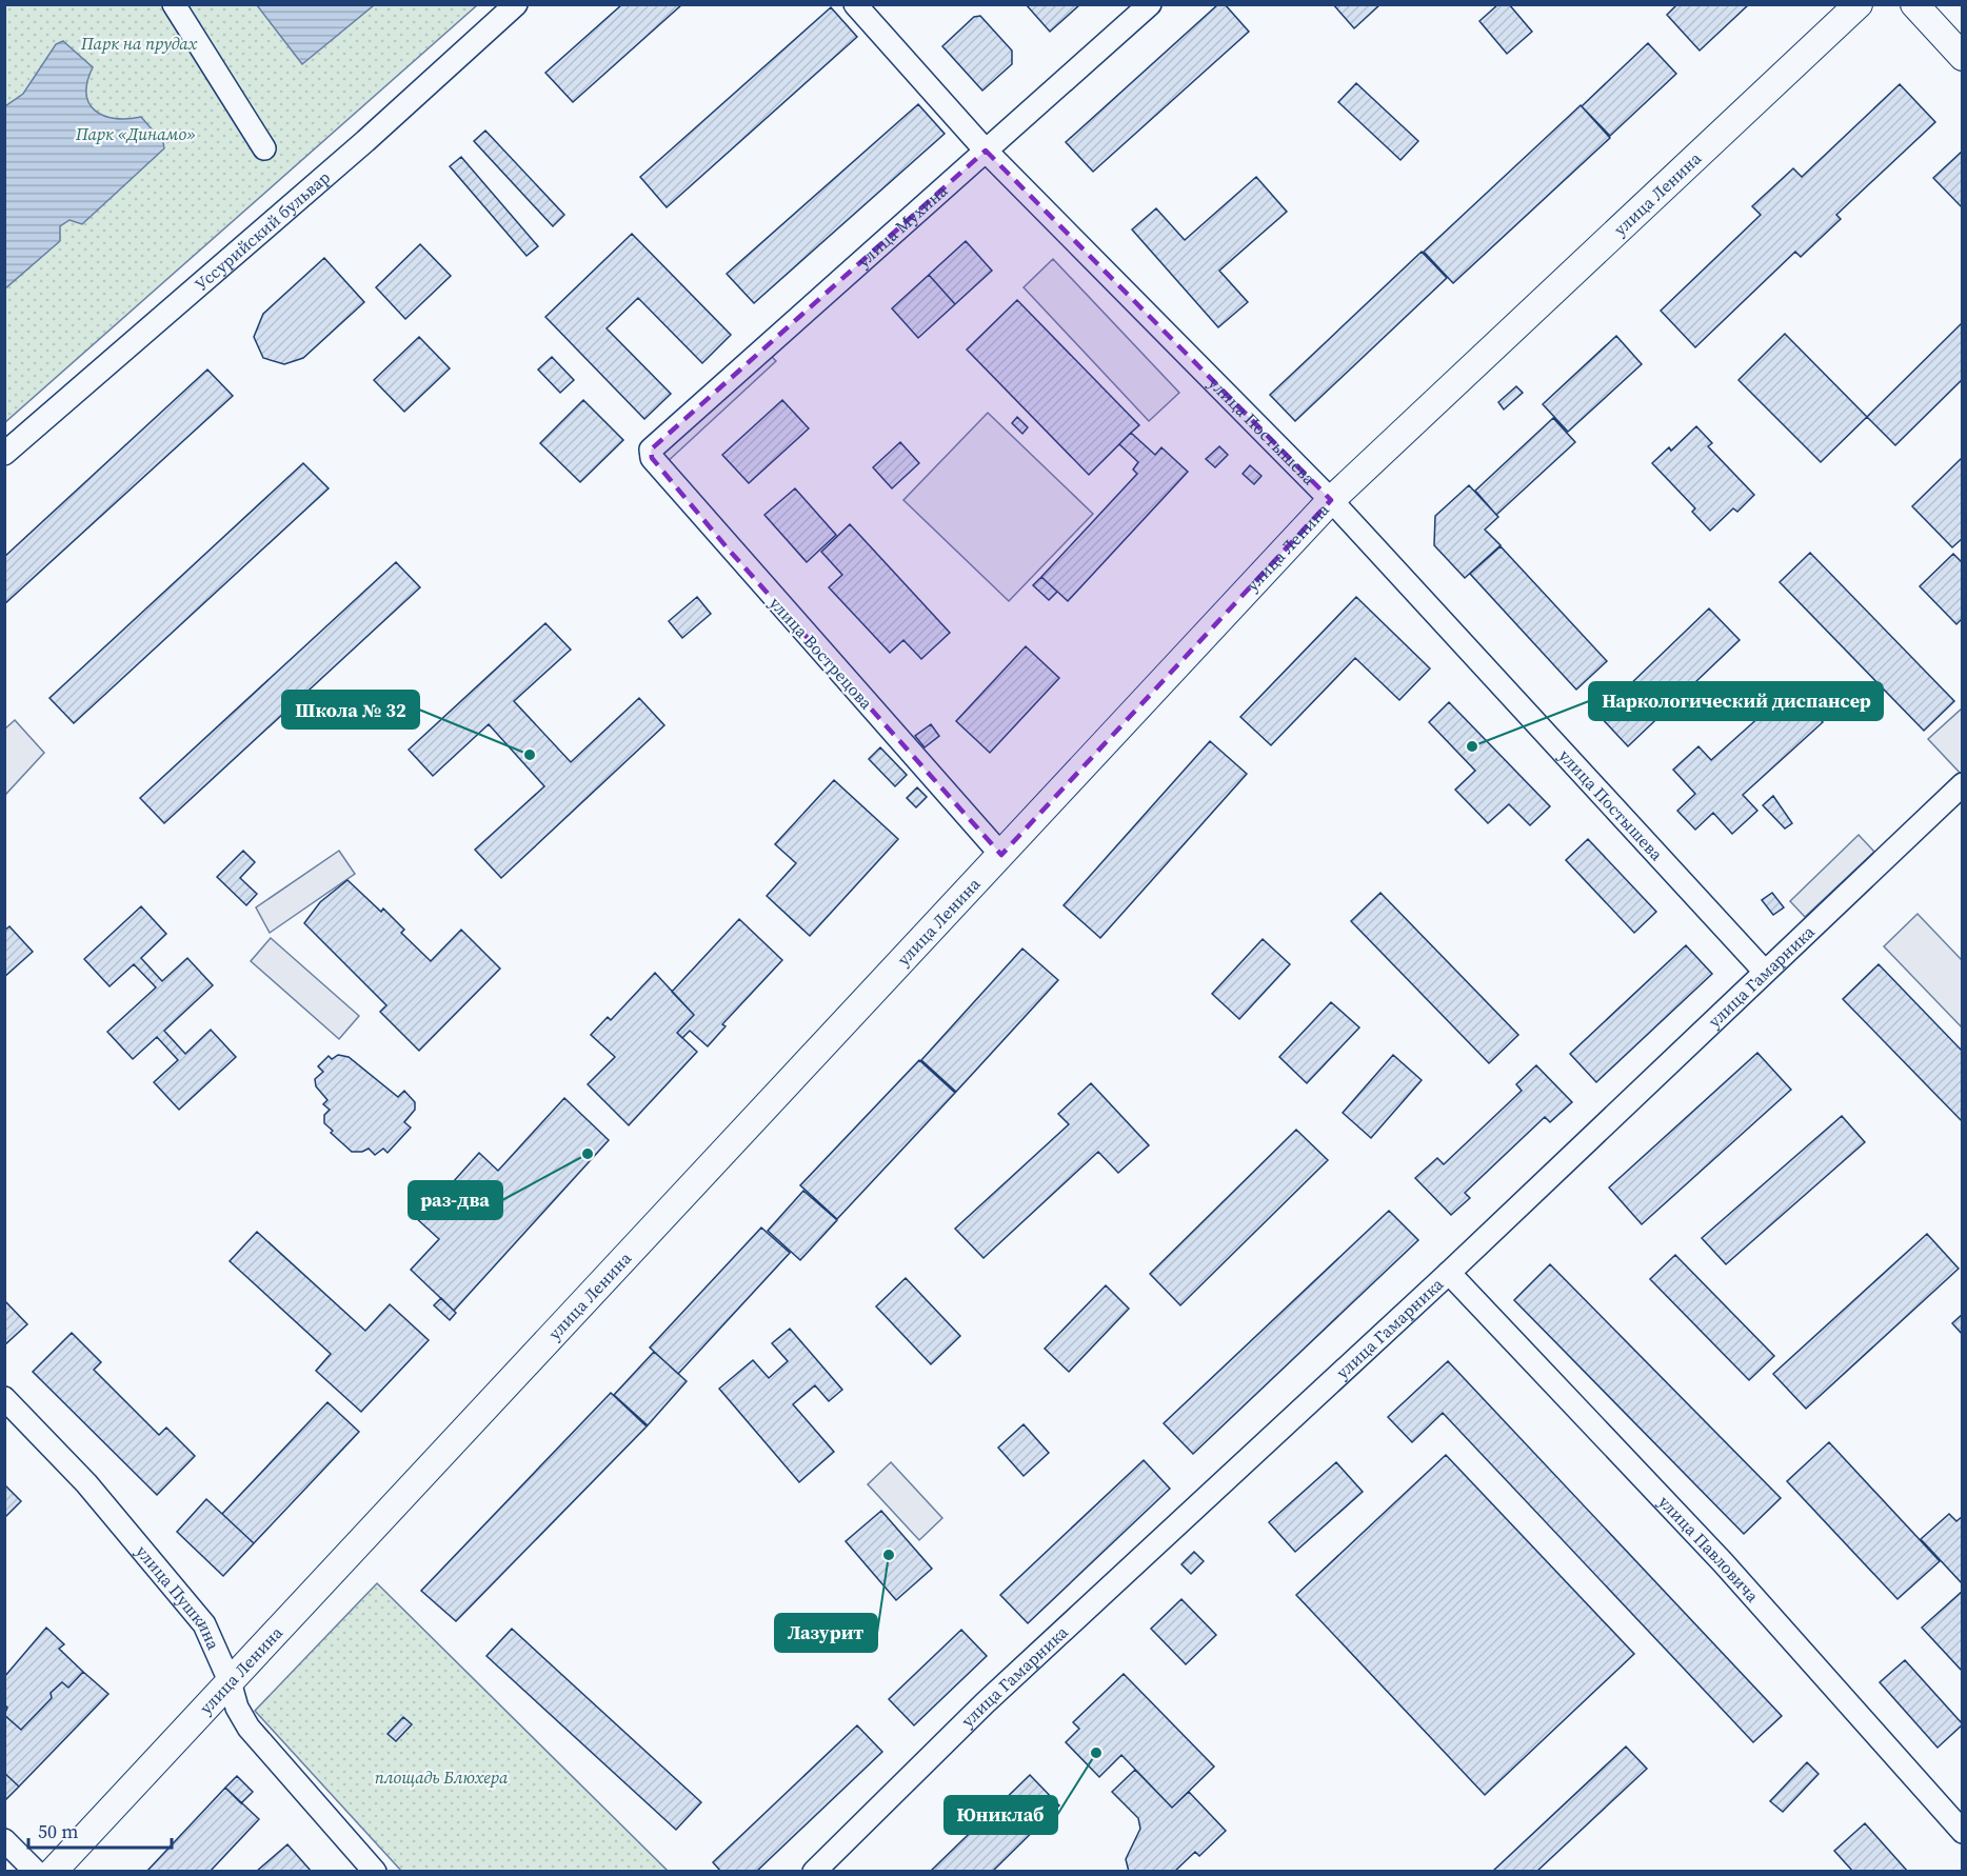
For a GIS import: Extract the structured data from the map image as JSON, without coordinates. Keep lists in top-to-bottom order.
{
  "streets": {
    "main road": ["улица Ленина"],
    "street": [
      "улица Мухина",
      "Уссурийский бульвар",
      "улица Постышева",
      "улица Вострецова",
      "улица Гамарника",
      "улица Павловича",
      "улица Пушкина"
    ]
  },
  "crossings": [
    ["улица Ленина", "улица Постышева"],
    ["улица Ленина", "улица Вострецова"],
    ["улица Ленина", "улица Пушкина"],
    ["улица Мухина", "улица Постышева"],
    ["улица Мухина", "улица Вострецова"],
    ["улица Постышева", "улица Гамарника"],
    ["улица Гамарника", "улица Павловича"]
  ],
  "parks": ["Парк на прудах", "Парк «Динамо»", "площадь Блюхера"],
  "places": [
    "Наркологический диспансер",
    "Школа № 32",
    "раз-два",
    "Лазурит",
    "Юниклаб"
  ],
  "scale_bar": "50 m"
}
